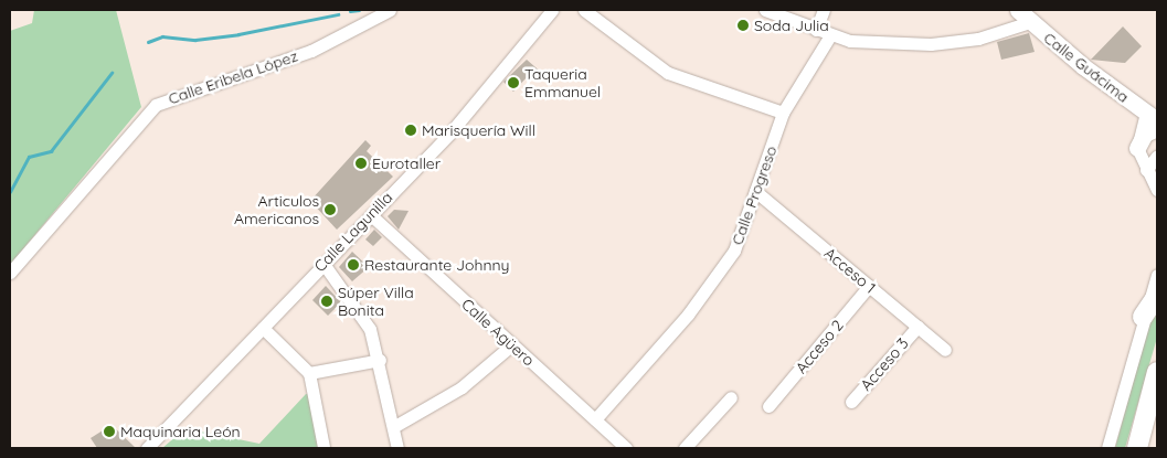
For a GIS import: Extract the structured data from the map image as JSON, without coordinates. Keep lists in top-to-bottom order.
{
  "streets": {
    "main road": ["Calle Guácima"],
    "street": [
      "Calle Eribela López",
      "Calle Progreso",
      "Calle Lagunilla",
      "Acceso 1",
      "Calle Agüero",
      "Acceso 2",
      "Acceso 3"
    ]
  },
  "crossings": [
    ["Calle Progreso", "Acceso 1"],
    ["Calle Progreso", "Calle Agüero"],
    ["Calle Lagunilla", "Calle Agüero"],
    ["Acceso 1", "Acceso 2"],
    ["Acceso 1", "Acceso 3"]
  ],
  "places": [
    "Soda Julia",
    "Taqueria Emmanuel",
    "Marisquería Will",
    "Eurotaller",
    "Articulos Americanos",
    "Restaurante Johnny",
    "Súper Villa Bonita",
    "Maquinaria León"
  ]
}
